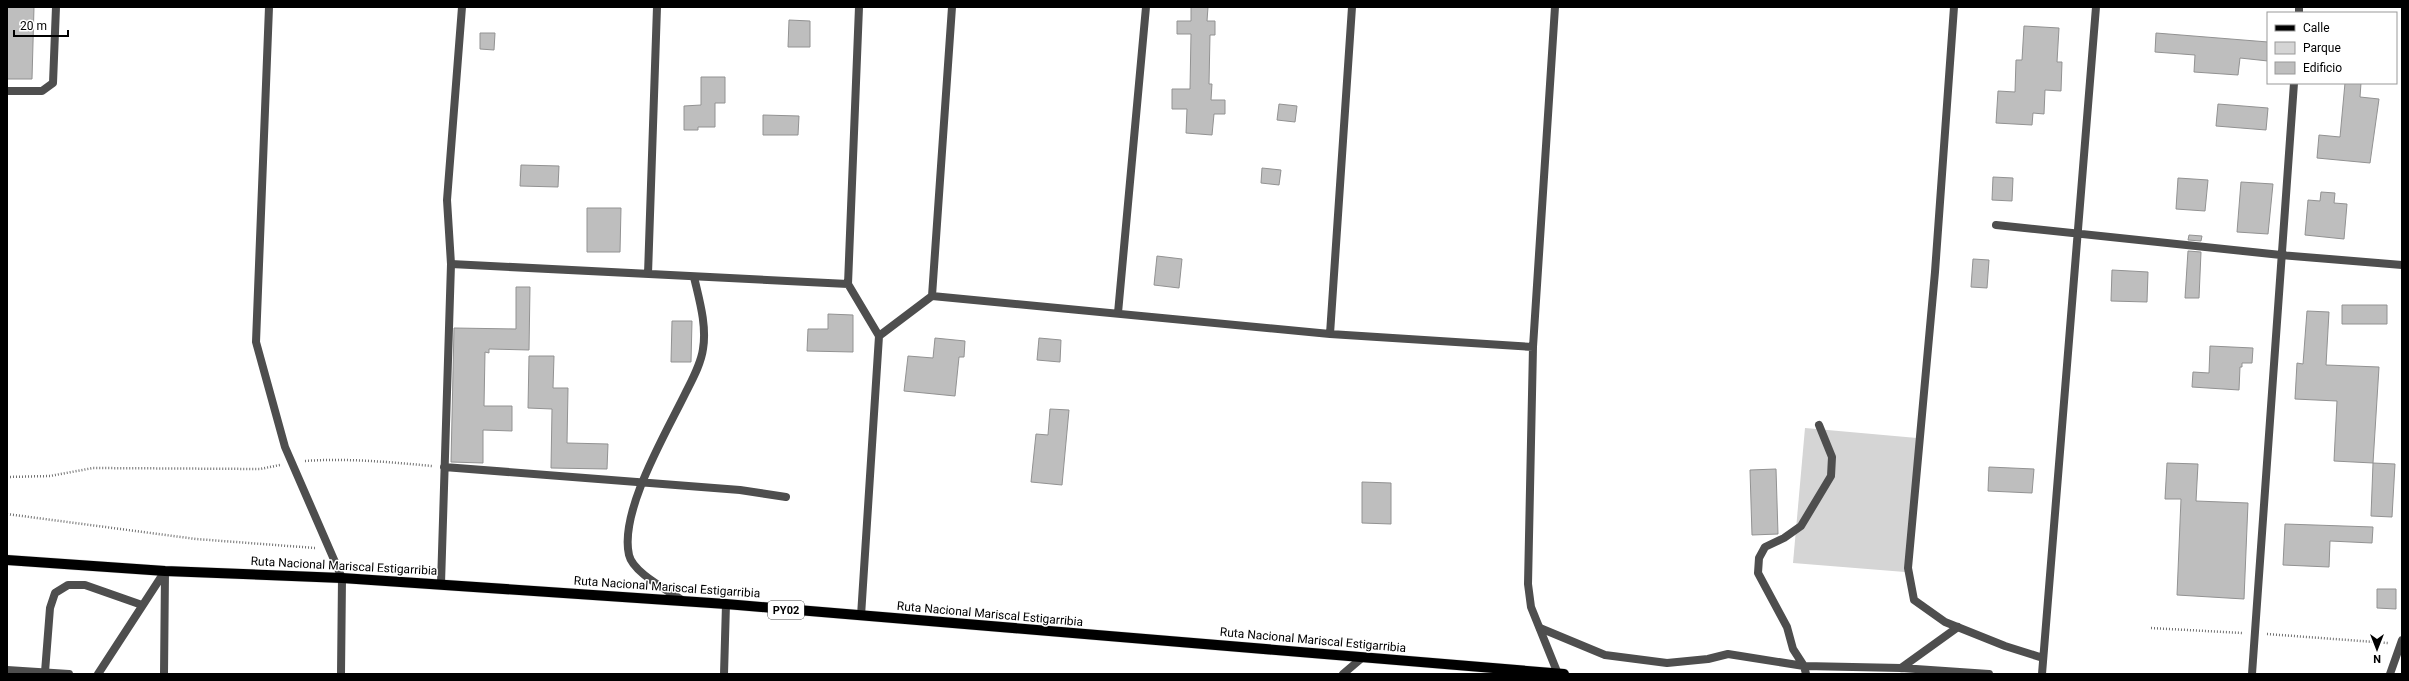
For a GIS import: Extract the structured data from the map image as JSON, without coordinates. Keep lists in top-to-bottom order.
{
  "streets": {
    "main road": ["Ruta Nacional Mariscal Estigarribia", "PY02"]
  },
  "legend": ["Calle", "Parque", "Edificio"],
  "scale_bar": "20 m",
  "north": "bottom"
}
